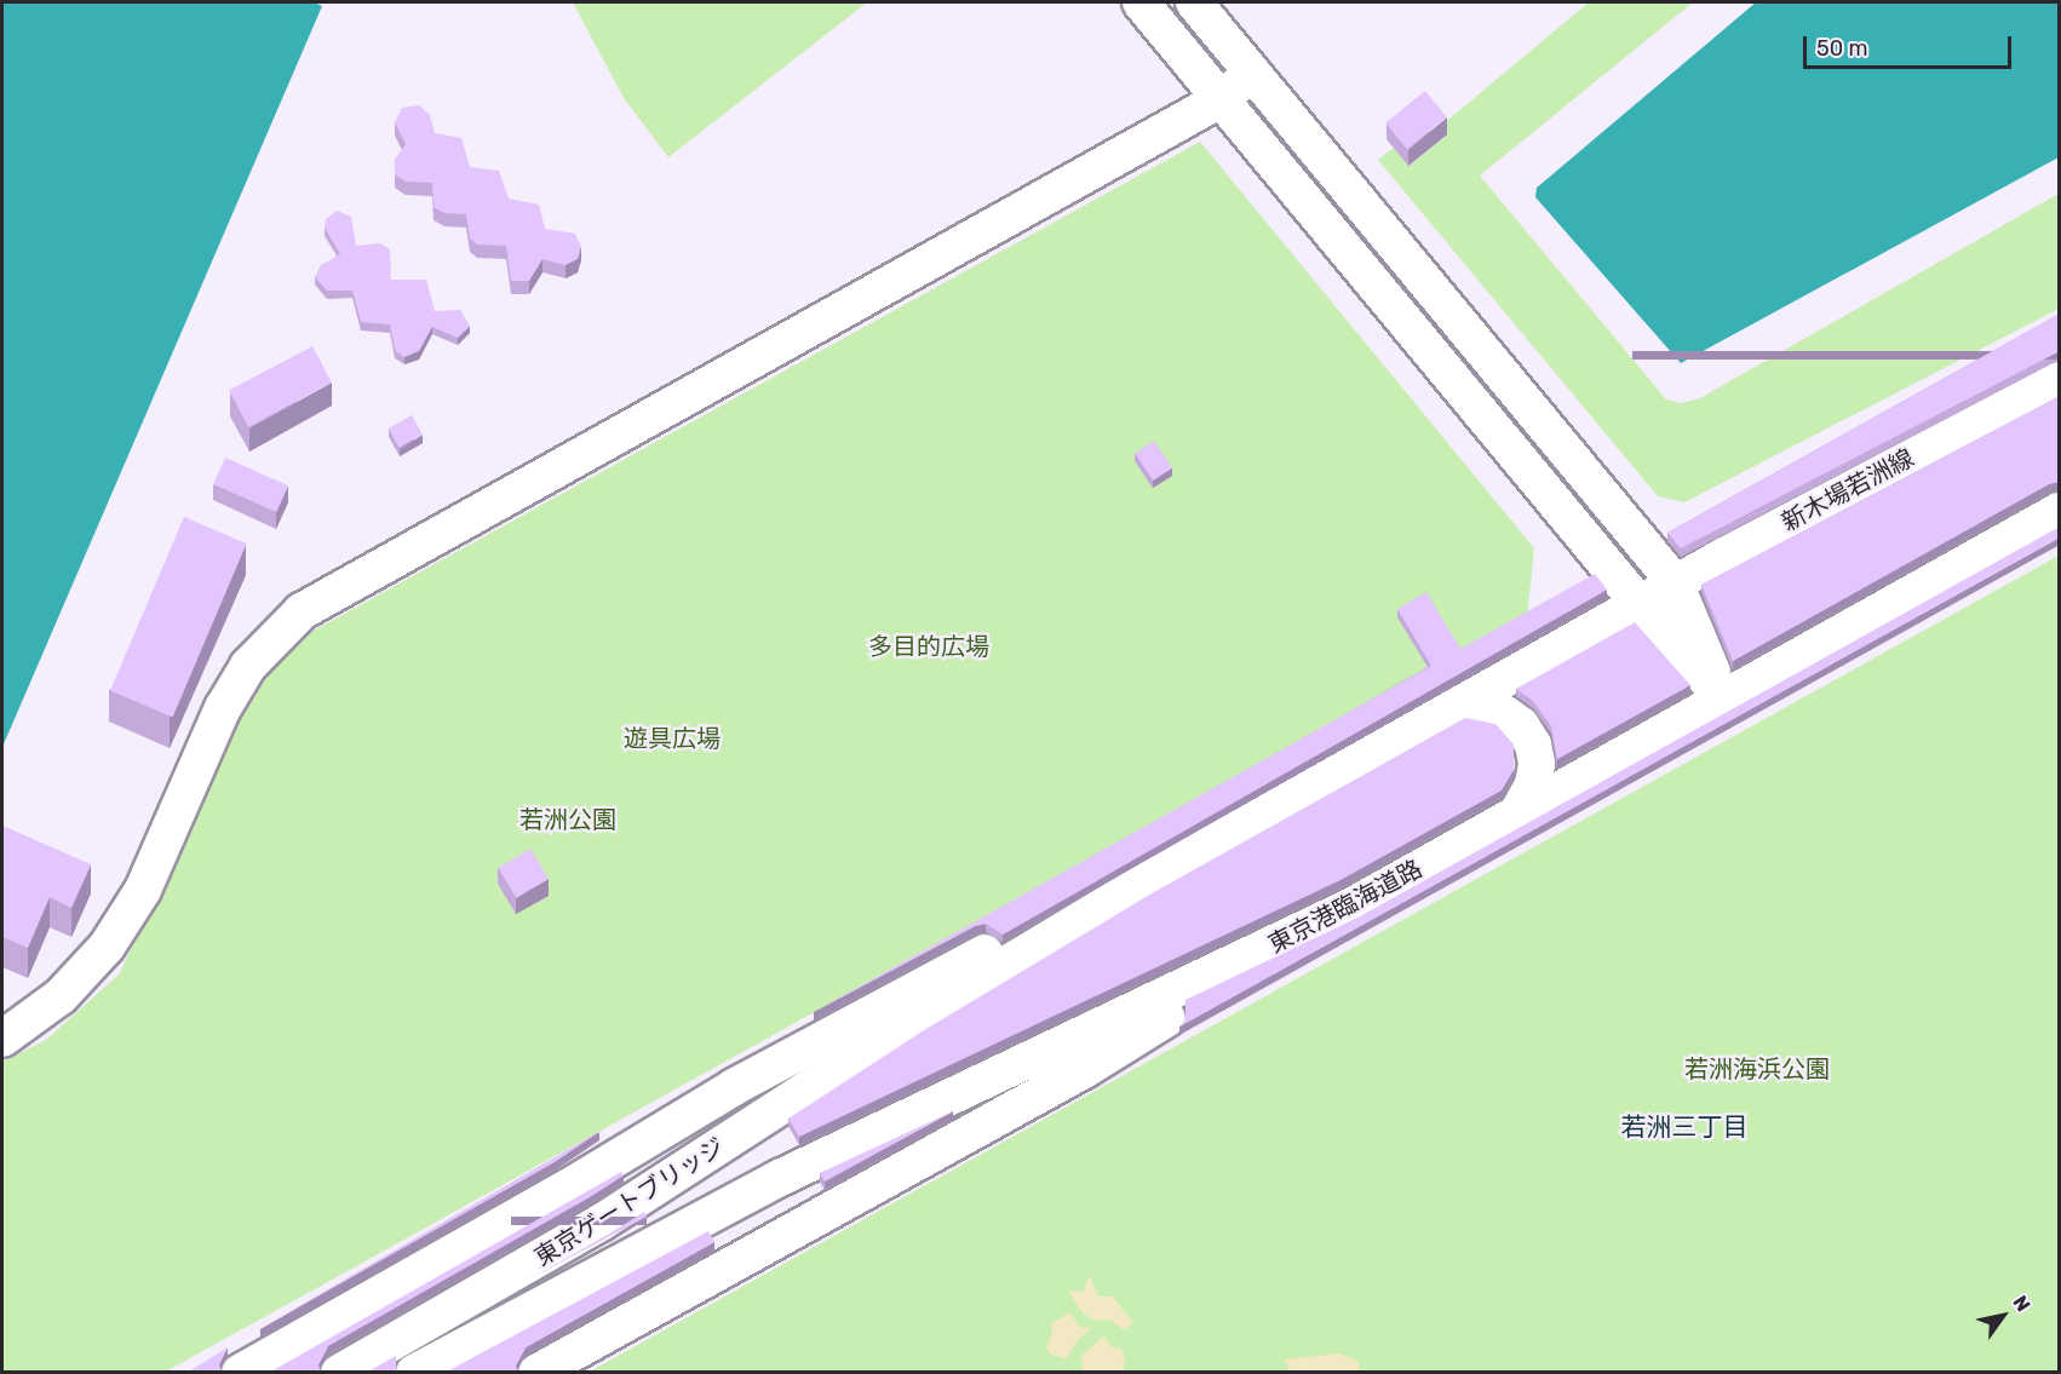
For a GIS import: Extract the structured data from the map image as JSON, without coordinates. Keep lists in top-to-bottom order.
{
  "streets": {
    "street": ["新木場若洲線", "東京港臨海道路", "東京ゲートブリッジ"]
  },
  "crossings": [
    ["東京港臨海道路", "東京ゲートブリッジ"]
  ],
  "districts": ["若洲三丁目"],
  "parks": [
    "多目的広場",
    "遊具広場",
    "若洲公園",
    "若洲海浜公園"
  ],
  "scale_bar": "50 m",
  "north": "top right"
}
